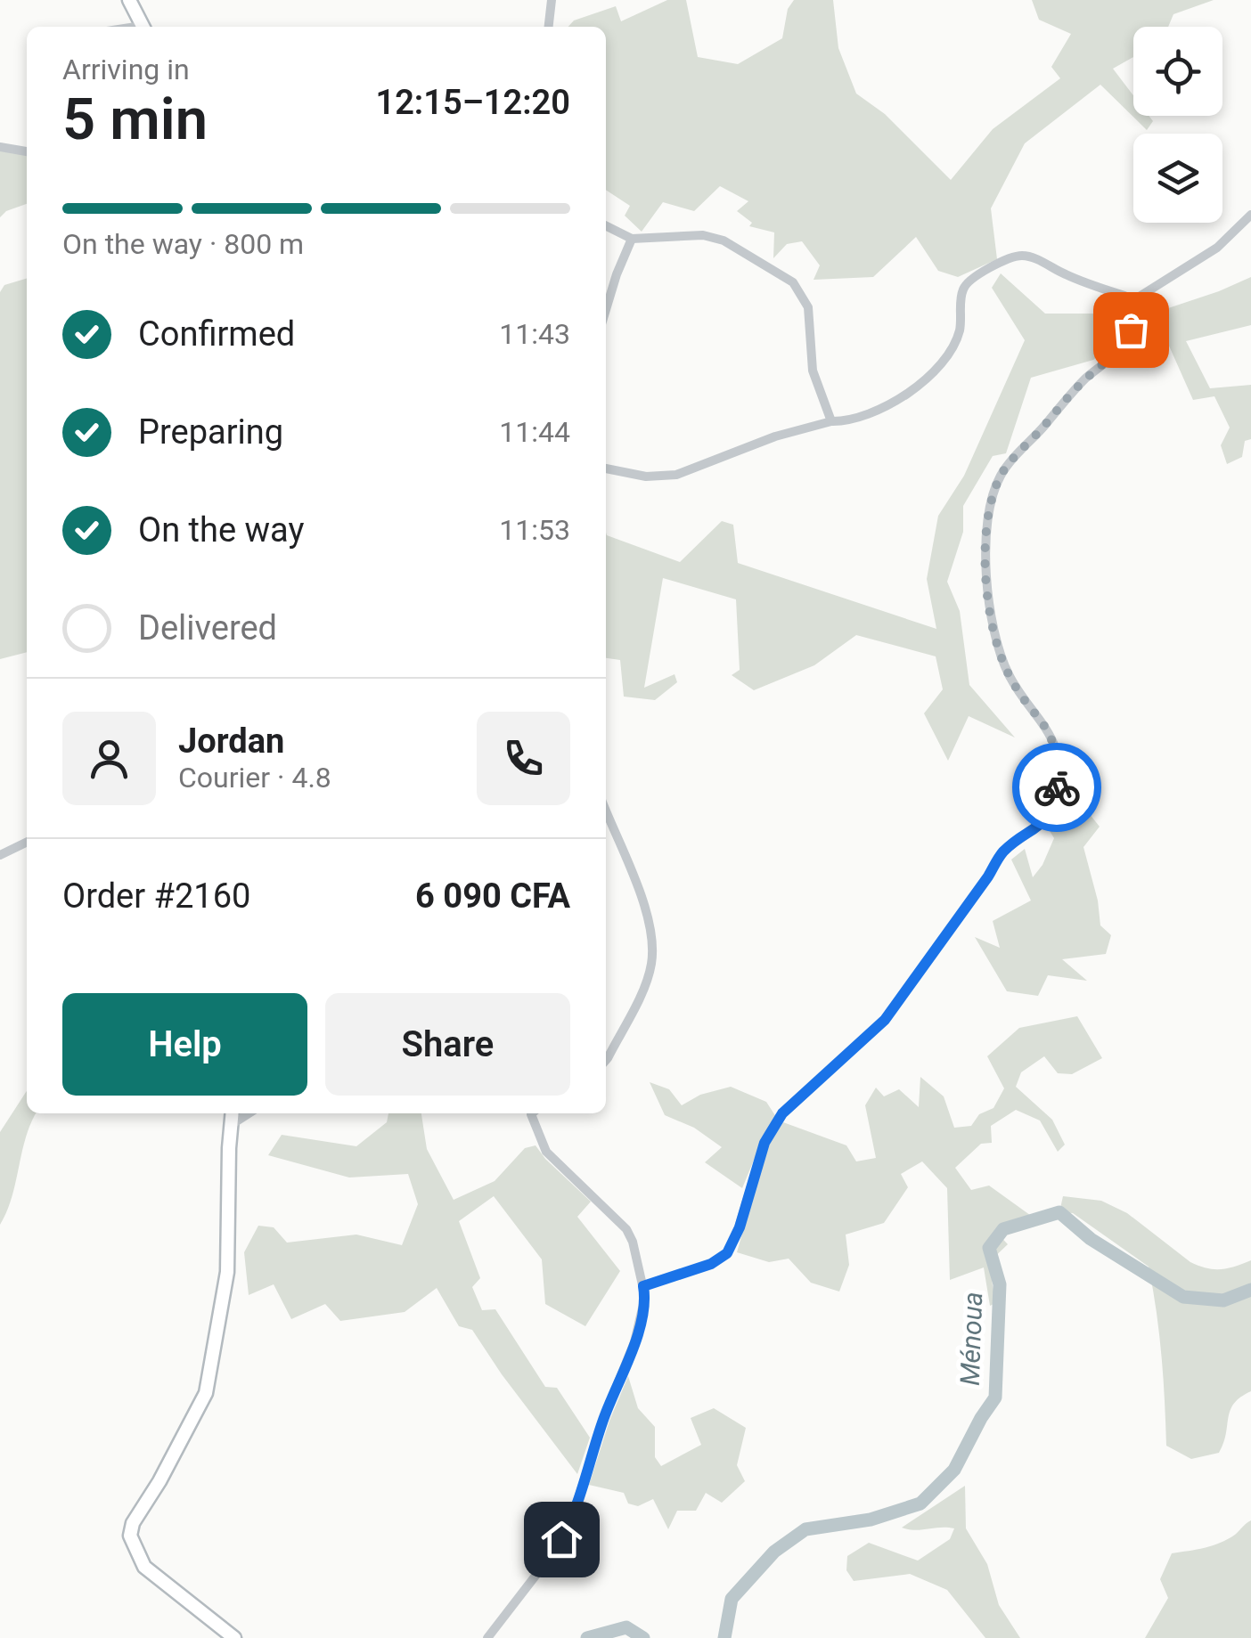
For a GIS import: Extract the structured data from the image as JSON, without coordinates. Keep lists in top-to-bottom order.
{
  "water": ["Ménoua"],
  "page": {
    "heading": ["5 min", "Arriving in", "12:15–12:20"],
    "panel": [
      "Jordan",
      "Courier · 4.8",
      "Order #2160",
      "6 090 CFA"
    ],
    "bar": "On the way · 800 m",
    "list": [
      ["Confirmed", "11:43"],
      ["Preparing", "11:44"],
      ["On the way", "11:53"],
      "Delivered"
    ],
    "buttons": ["Help", "Share"]
  }
}
